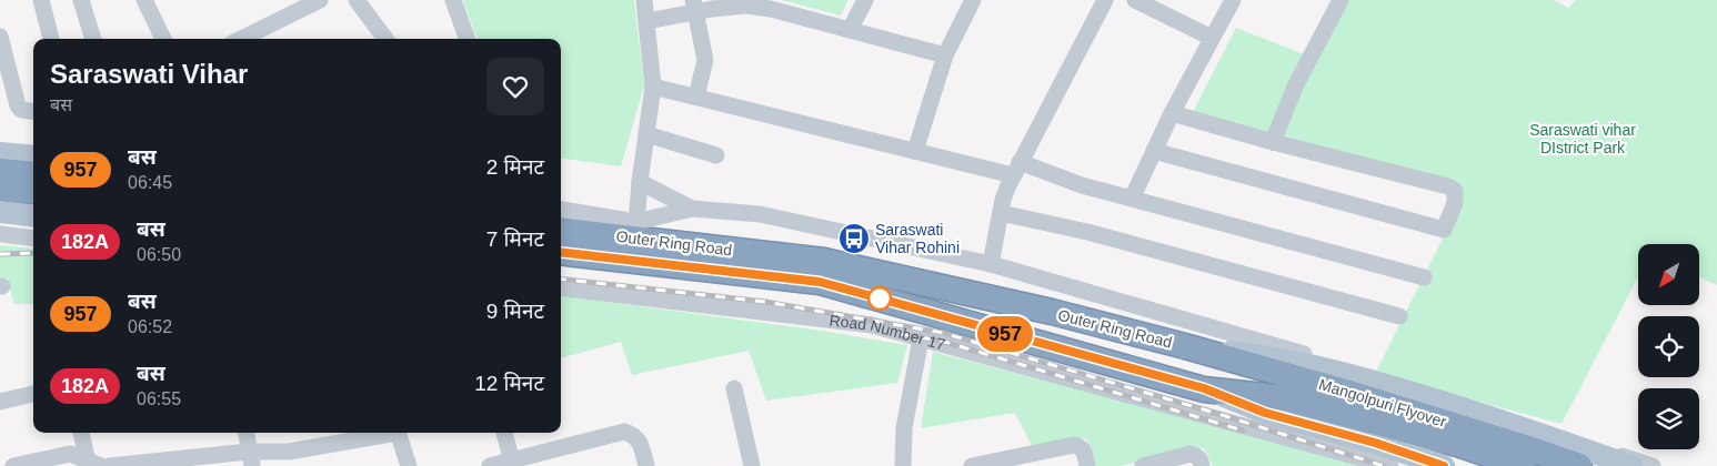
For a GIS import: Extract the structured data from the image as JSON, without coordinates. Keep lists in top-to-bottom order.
{
  "streets": {
    "highway": ["Outer Ring Road", "Mangolpuri Flyover"],
    "street": ["Road Number 17"]
  },
  "crossings": [
    ["Outer Ring Road", "Road Number 17"],
    ["Outer Ring Road", "Mangolpuri Flyover"]
  ],
  "parks": ["Saraswati vihar DIstrict Park"],
  "places": {
    "bus stop": ["Saraswati Vihar Rohini"]
  },
  "lines": ["bus line 957"],
  "north": "bottom left",
  "page": {
    "on_map": "957",
    "heading": ["Saraswati Vihar", "बस"],
    "list": [
      {
        "mark": "957",
        "name": "बस",
        "note": "06:45",
        "value": "2 मिनट"
      },
      {
        "mark": "182A",
        "name": "बस",
        "note": "06:50",
        "value": "7 मिनट"
      },
      {
        "mark": "957",
        "name": "बस",
        "note": "06:52",
        "value": "9 मिनट"
      },
      {
        "mark": "182A",
        "name": "बस",
        "note": "06:55",
        "value": "12 मिनट"
      }
    ]
  }
}
